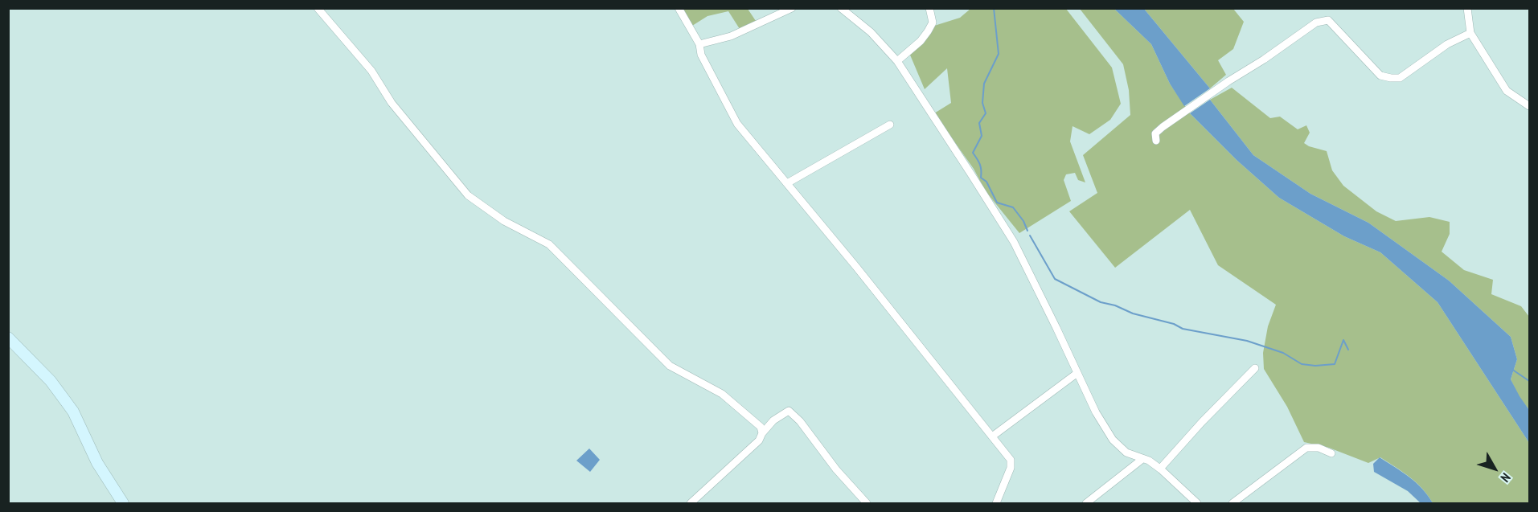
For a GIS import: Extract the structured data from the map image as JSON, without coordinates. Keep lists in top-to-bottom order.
{
  "north": "bottom right"
}
